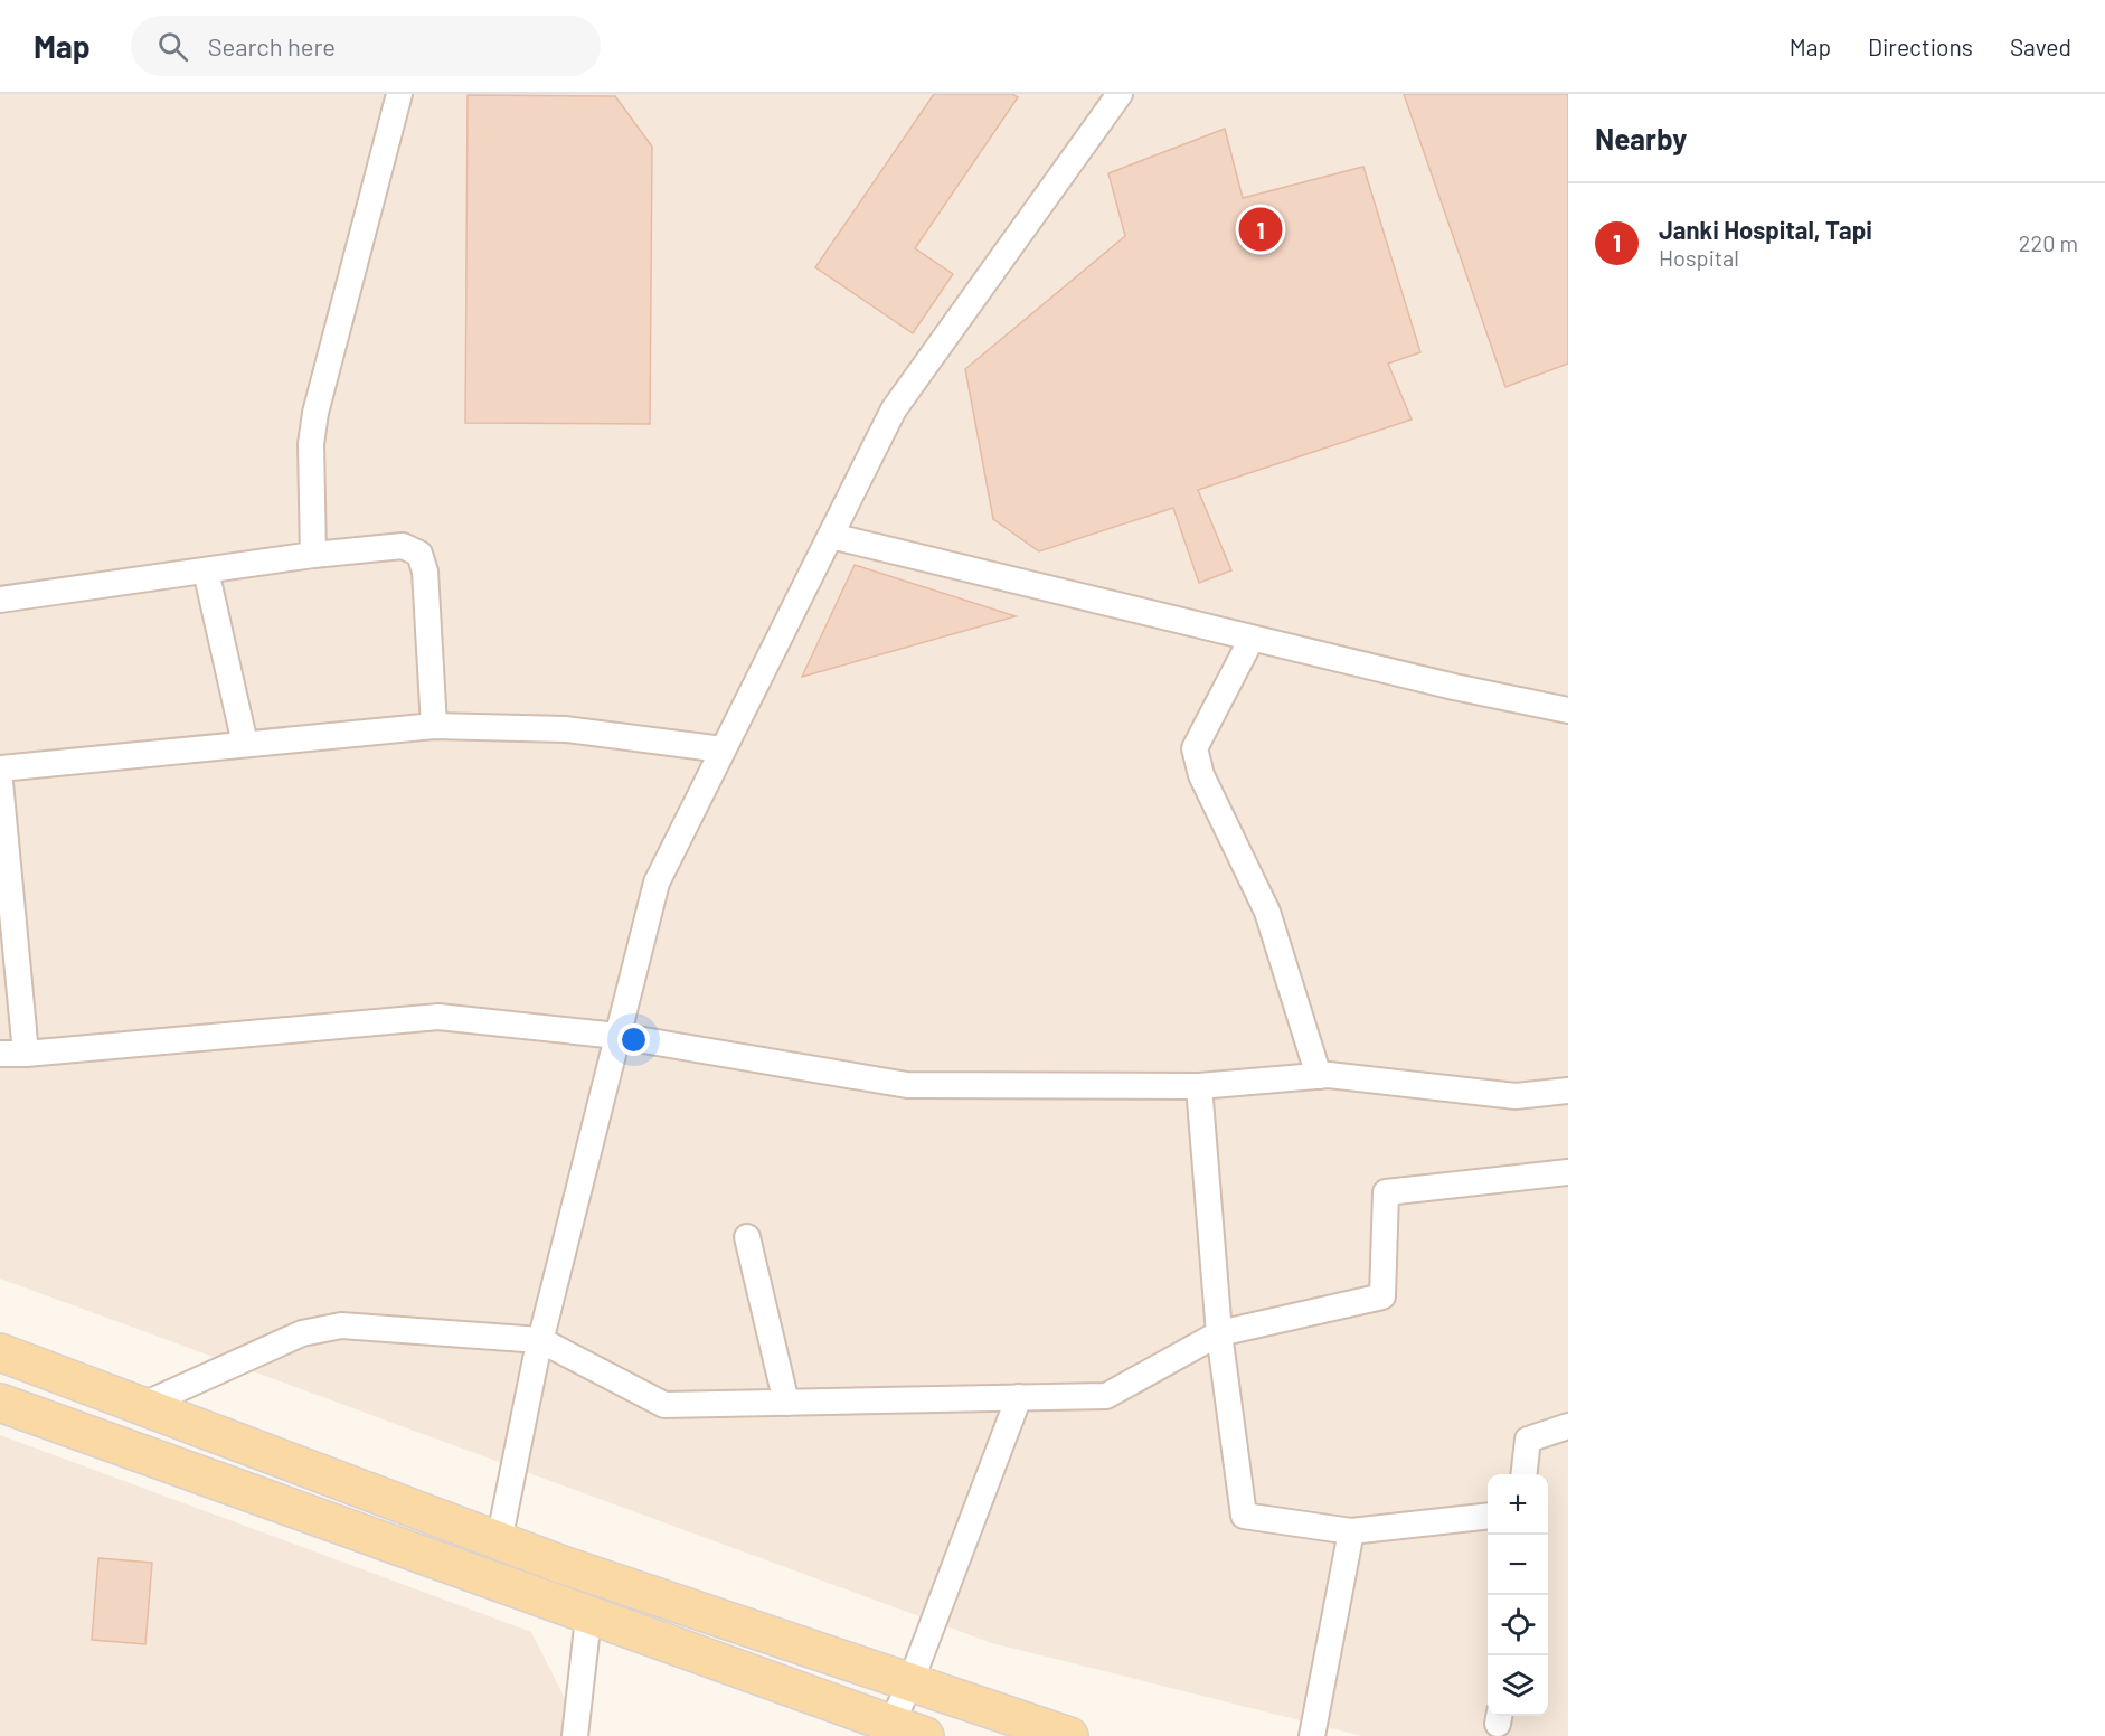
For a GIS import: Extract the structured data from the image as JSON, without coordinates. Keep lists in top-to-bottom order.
{
  "page": {
    "header": "Map",
    "search": "Search here",
    "nav": ["Map", "Directions", "Saved"],
    "heading": "Nearby",
    "list": [
      {
        "mark": "1",
        "name": "Janki Hospital, Tapi",
        "note": "Hospital",
        "value": "220 m"
      }
    ],
    "pins": "1",
    "map_buttons": ["+", "−"]
  }
}
